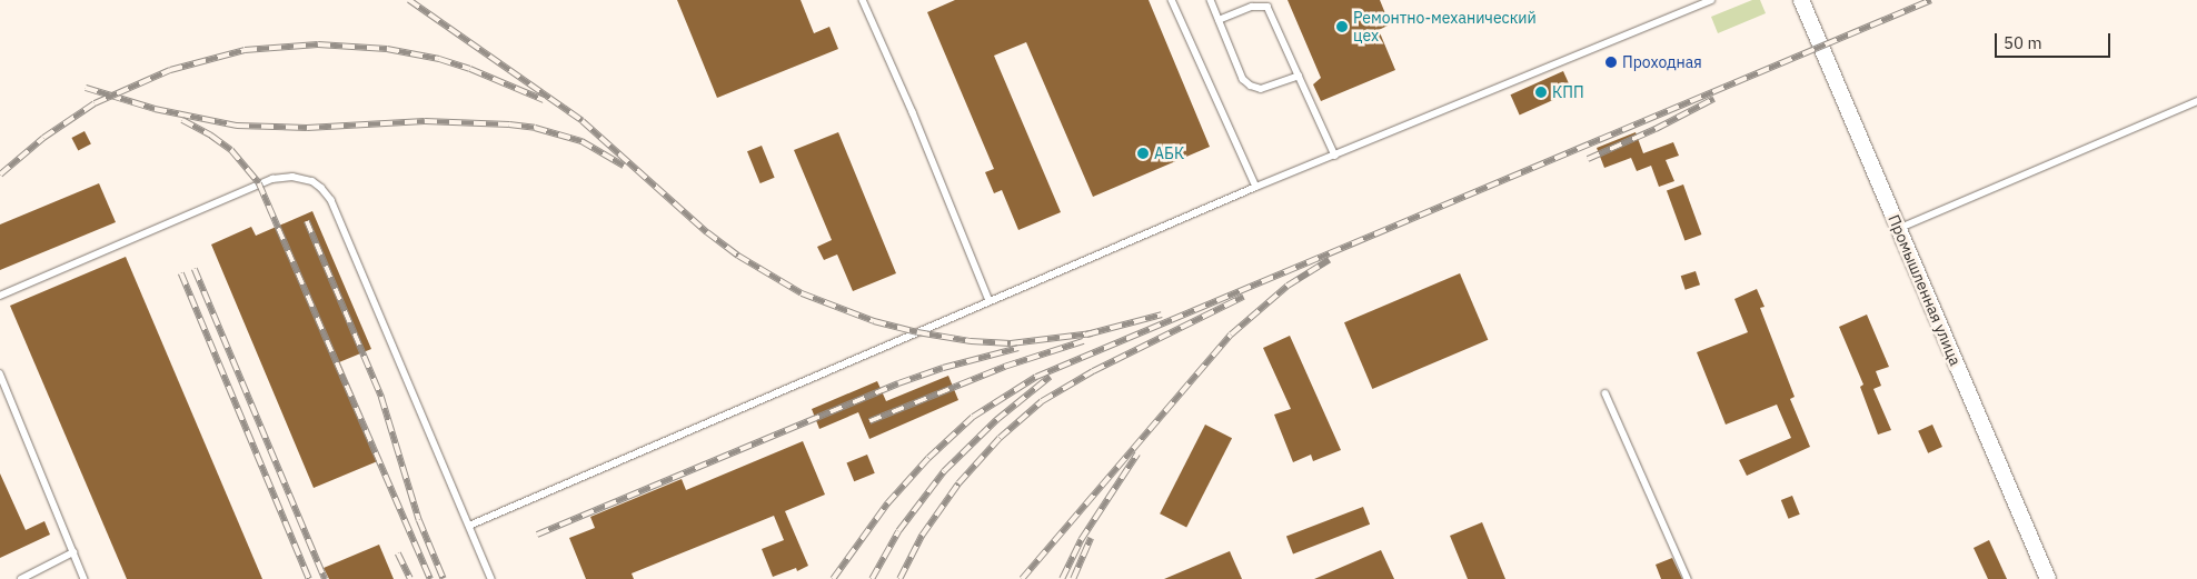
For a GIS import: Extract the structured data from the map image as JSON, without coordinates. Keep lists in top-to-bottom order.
{
  "streets": {
    "street": ["Промышленная улица"]
  },
  "places": [
    "Ремонтно-механический цех",
    "Проходная",
    "КПП",
    "АБК"
  ],
  "scale_bar": "50 m"
}
